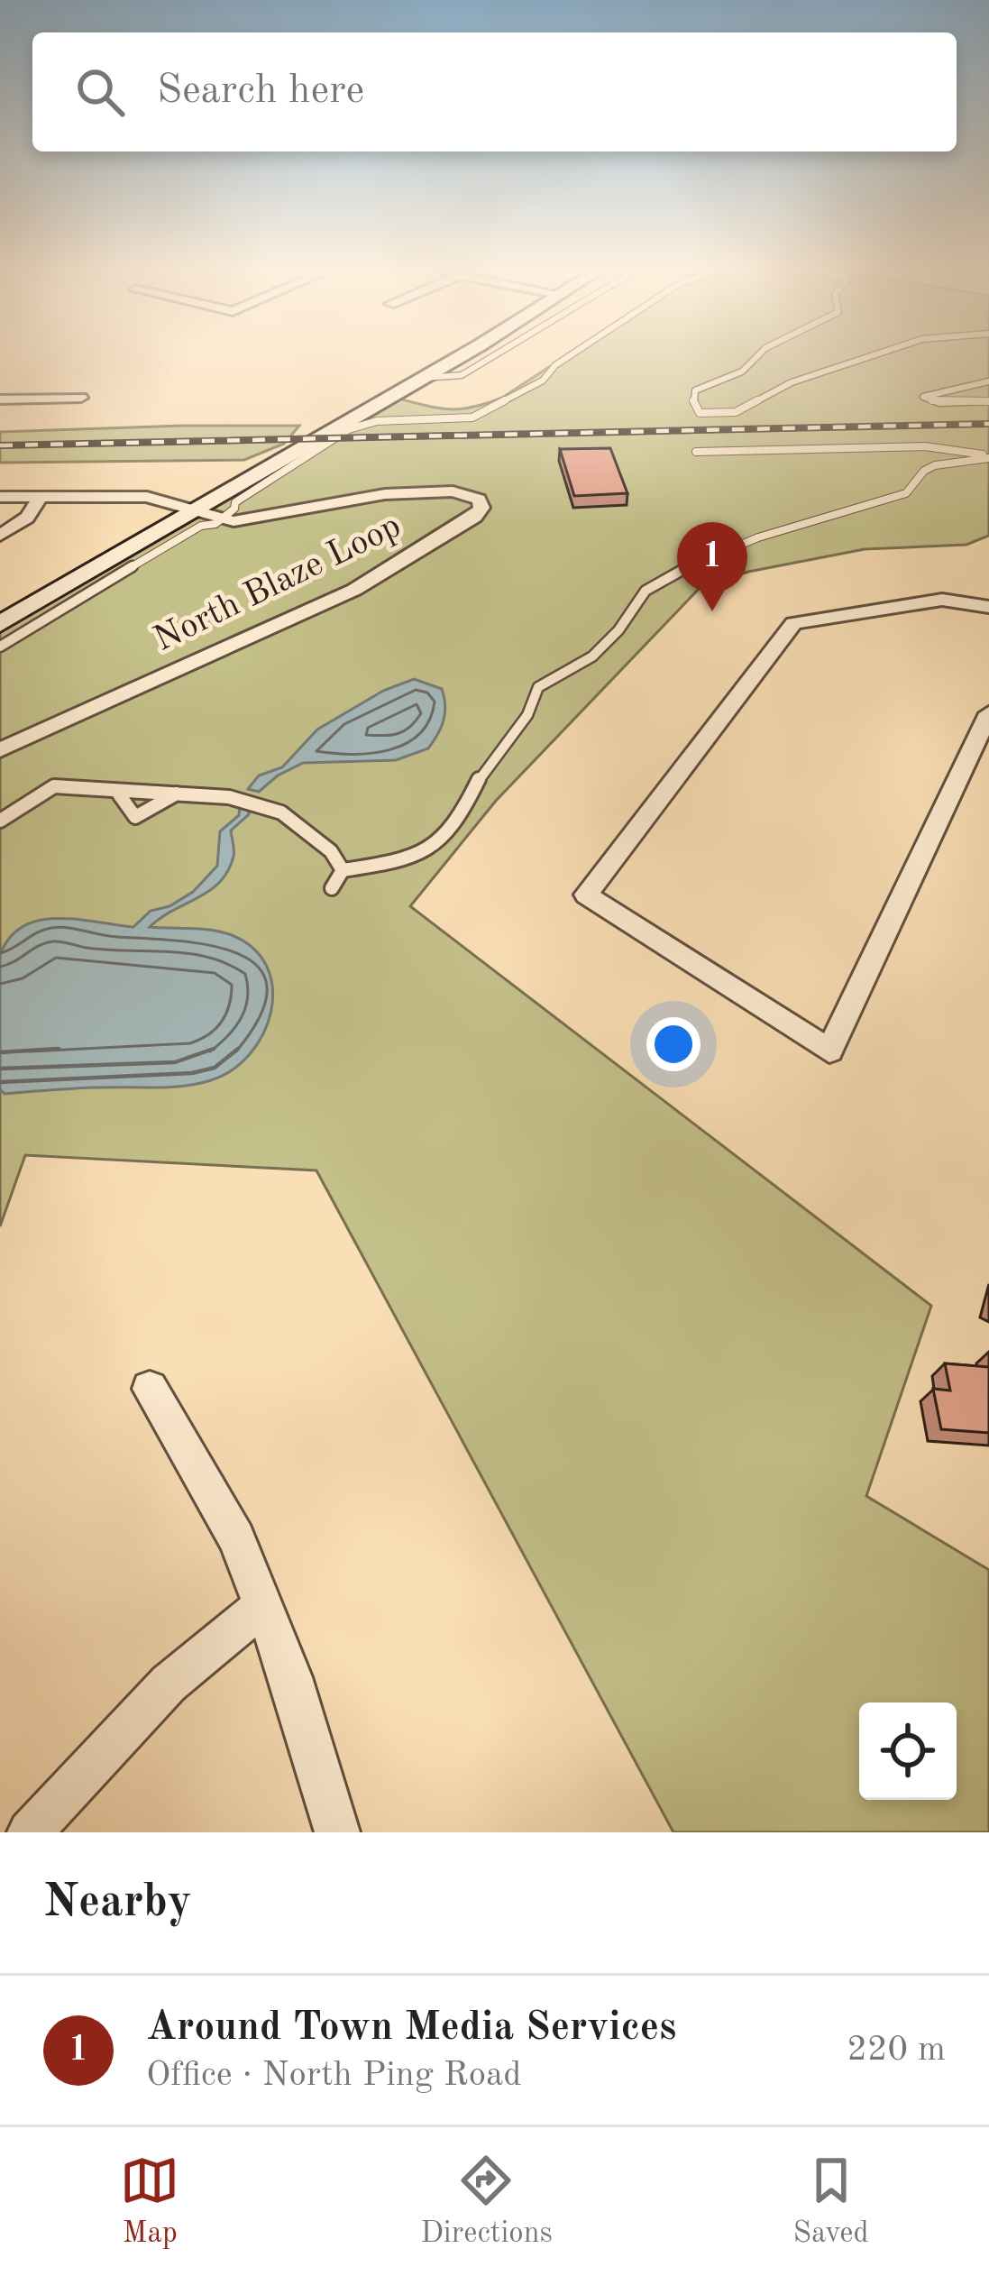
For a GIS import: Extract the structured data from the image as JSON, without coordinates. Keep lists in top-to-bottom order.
{
  "streets": {
    "street": ["North Blaze Loop"]
  },
  "page": {
    "search": "Search here",
    "pins": "1",
    "heading": "Nearby",
    "list": [
      {
        "mark": "1",
        "name": "Around Town Media Services",
        "note": "Office · North Ping Road",
        "value": "220 m"
      }
    ],
    "nav": ["Map", "Directions", "Saved"]
  }
}
